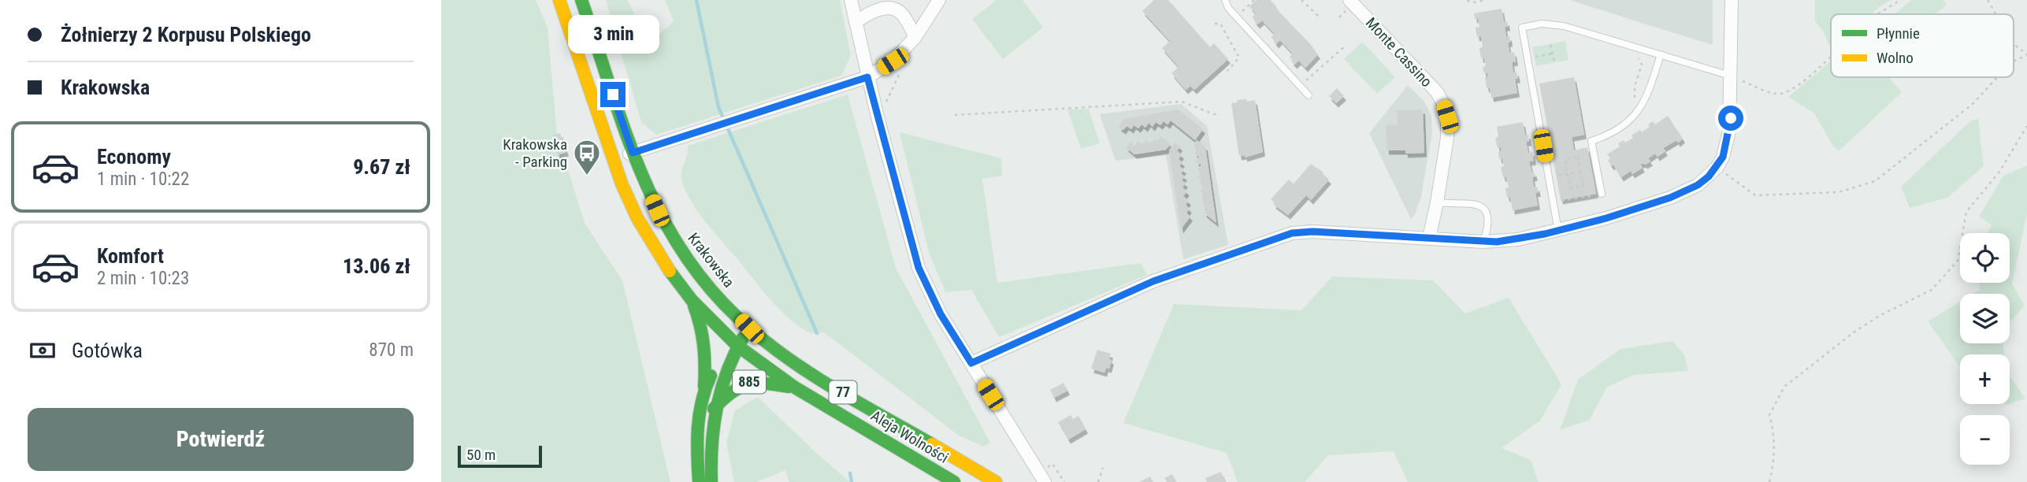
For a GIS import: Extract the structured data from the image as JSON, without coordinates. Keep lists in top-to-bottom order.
{
  "streets": {
    "main road": [
      "Krakowska",
      "885",
      "77",
      "Aleja Wolności"
    ],
    "street": ["Monte Cassino"]
  },
  "crossings": [
    ["Krakowska", "885"],
    ["Krakowska", "Aleja Wolności"],
    ["885", "77"],
    ["885", "Aleja Wolności"],
    ["77", "Aleja Wolności"]
  ],
  "places": {
    "bus stop": ["Krakowska - Parking"]
  },
  "legend": ["Płynnie", "Wolno"],
  "scale_bar": "50 m",
  "page": {
    "banner": ["Żołnierzy 2 Korpusu Polskiego", "Krakowska"],
    "bubble": "3 min",
    "list": [
      {
        "name": "Economy",
        "note": "1 min · 10:22",
        "value": "9.67 zł"
      },
      {
        "name": "Komfort",
        "note": "2 min · 10:23",
        "value": "13.06 zł"
      }
    ],
    "map_buttons": ["+", "−"],
    "pay": ["Gotówka", "870 m"],
    "buttons": "Potwierdź",
    "scale": "50 m"
  }
}
